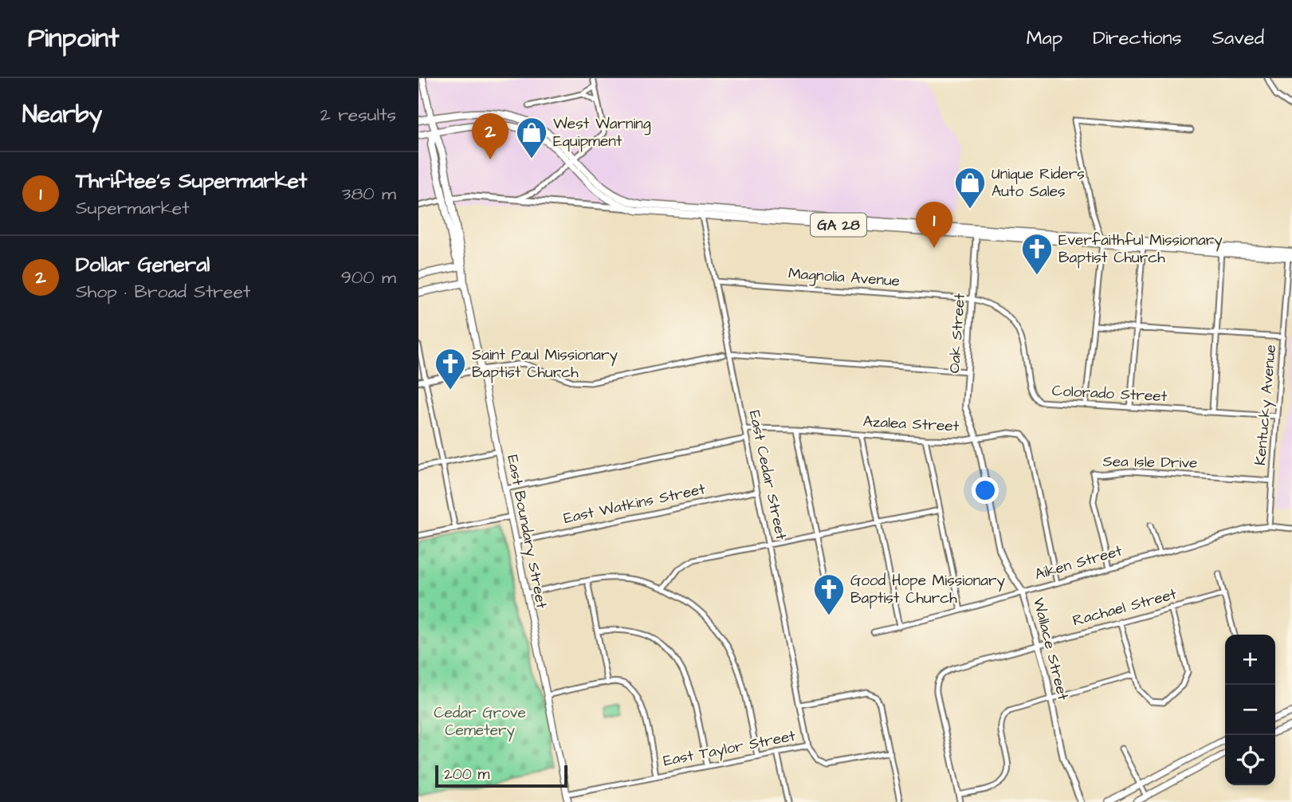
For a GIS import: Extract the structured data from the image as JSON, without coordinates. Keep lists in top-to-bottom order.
{
  "streets": {
    "main road": ["GA 28", "East Boundary Street"],
    "street": [
      "Magnolia Avenue",
      "Oak Street",
      "Colorado Street",
      "Kentucky Avenue",
      "Azalea Street",
      "Sea Isle Drive",
      "East Cedar Street",
      "East Watkins Street",
      "Aiken Street",
      "Rachael Street",
      "Wallace Street",
      "East Taylor Street"
    ]
  },
  "crossings": [
    ["GA 28", "Oak Street"],
    ["GA 28", "Kentucky Avenue"],
    ["GA 28", "East Cedar Street"],
    ["GA 28", "East Boundary Street"],
    ["Magnolia Avenue", "Oak Street"],
    ["Magnolia Avenue", "Colorado Street"],
    ["Magnolia Avenue", "East Cedar Street"],
    ["Oak Street", "Colorado Street"],
    ["Oak Street", "Azalea Street"],
    ["Oak Street", "Wallace Street"],
    ["Colorado Street", "Kentucky Avenue"],
    ["Kentucky Avenue", "Sea Isle Drive"],
    ["Kentucky Avenue", "Aiken Street"],
    ["Azalea Street", "East Cedar Street"],
    ["Azalea Street", "Aiken Street"],
    ["Azalea Street", "Wallace Street"],
    ["Sea Isle Drive", "Aiken Street"],
    ["East Cedar Street", "East Watkins Street"],
    ["East Cedar Street", "East Taylor Street"],
    ["East Watkins Street", "East Boundary Street"],
    ["East Boundary Street", "East Taylor Street"],
    ["Aiken Street", "Wallace Street"],
    ["Rachael Street", "Wallace Street"]
  ],
  "parks": ["Cedar Grove Cemetery"],
  "places": {
    "shop": ["West Warning Equipment", "Unique Riders Auto Sales"],
    "church": ["Everfaithful Missionary Baptist Church", "Saint Paul Missionary Baptist Church", "Good Hope Missionary Baptist Church"]
  },
  "scale_bar": "200 m",
  "page": {
    "header": "Pinpoint",
    "nav": ["Map", "Directions", "Saved"],
    "heading": ["Nearby", "2 results"],
    "pins": ["2", "1"],
    "list": [
      {
        "mark": "1",
        "name": "Thriftee's Supermarket",
        "note": "Supermarket",
        "value": "380 m"
      },
      {
        "mark": "2",
        "name": "Dollar General",
        "note": "Shop · Broad Street",
        "value": "900 m"
      }
    ],
    "map_buttons": ["+", "−"],
    "scale": "200 m"
  }
}
